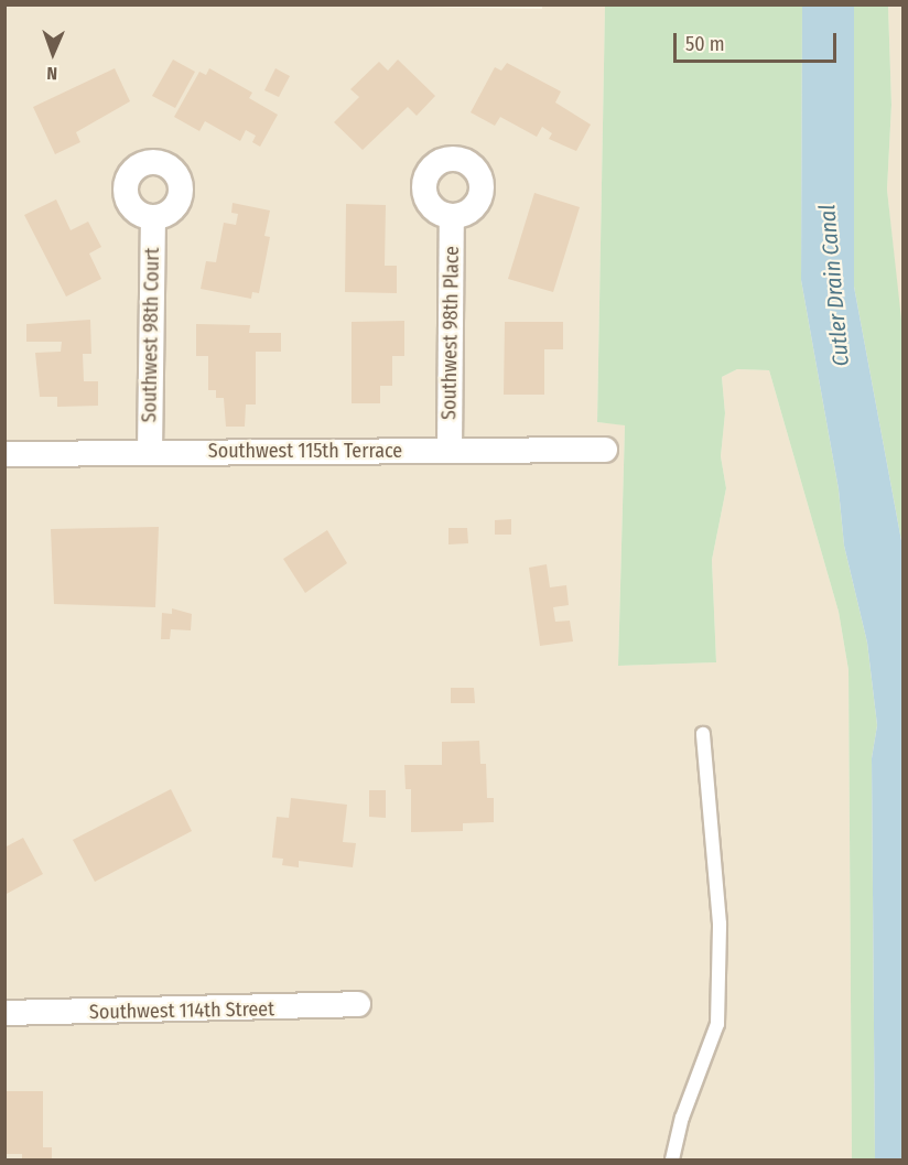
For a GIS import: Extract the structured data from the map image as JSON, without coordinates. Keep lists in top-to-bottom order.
{
  "streets": {
    "street": [
      "Southwest 98th Place",
      "Southwest 98th Court",
      "Southwest 115th Terrace",
      "Southwest 114th Street"
    ]
  },
  "crossings": [
    ["Southwest 98th Place", "Southwest 115th Terrace"],
    ["Southwest 98th Court", "Southwest 115th Terrace"]
  ],
  "water": ["Cutler Drain Canal"],
  "scale_bar": "50 m",
  "north": "bottom"
}
